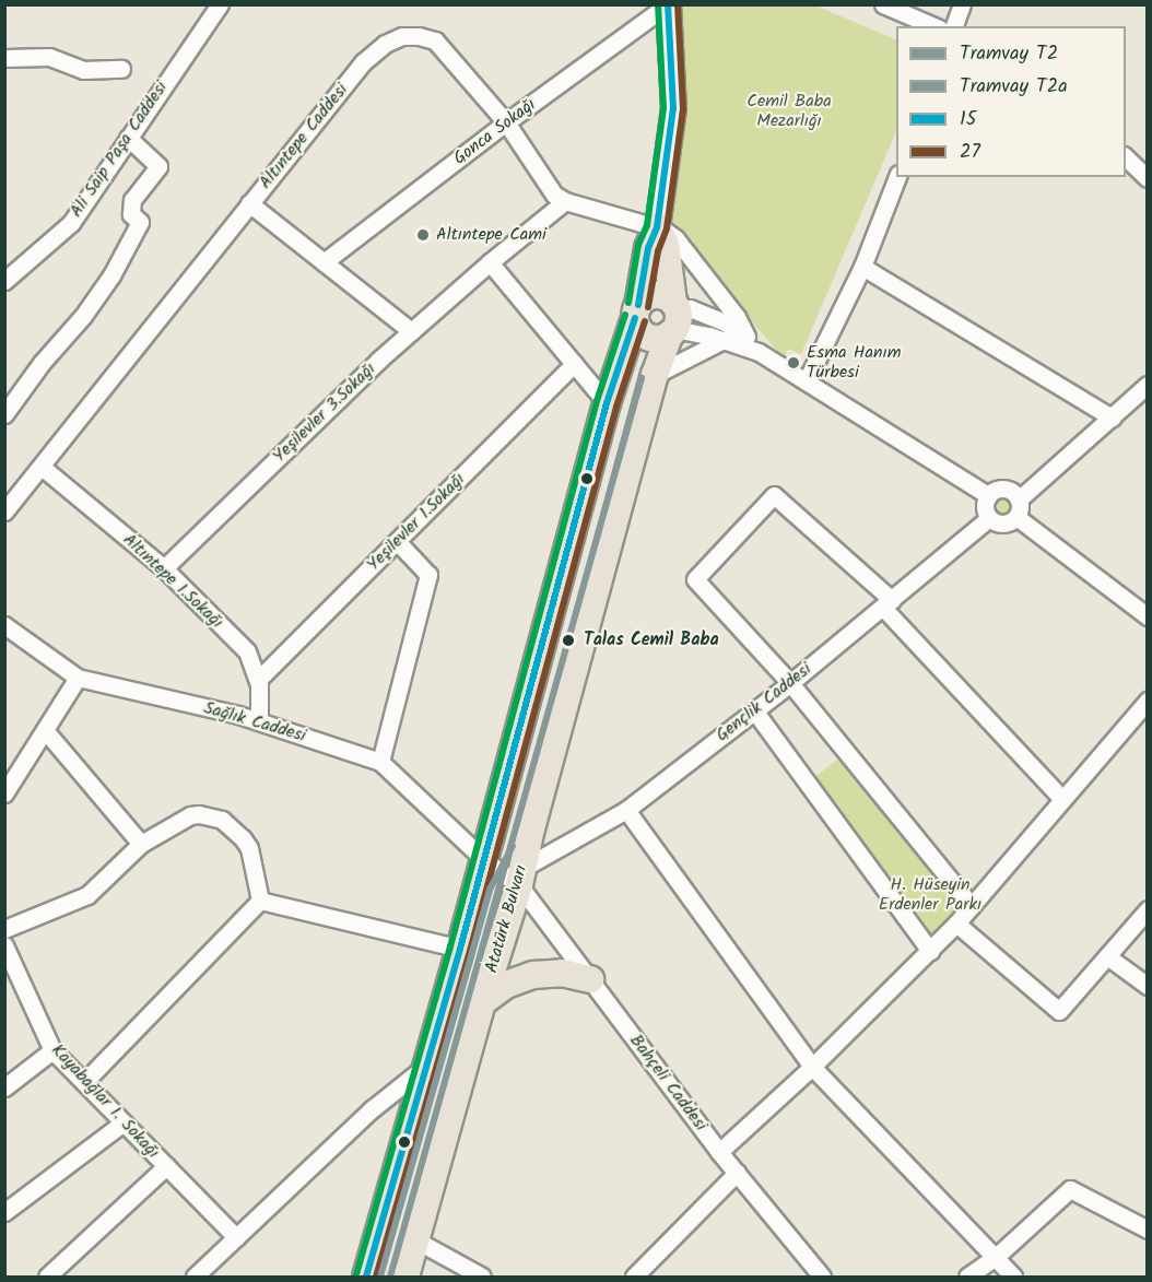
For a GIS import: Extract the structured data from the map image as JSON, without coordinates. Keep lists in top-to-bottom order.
{
  "streets": {
    "main road": ["Atatürk Bulvarı"],
    "street": [
      "Gonca Sokağı",
      "Altıntepe Caddesi",
      "Ali Saip Paşa Caddesi",
      "Yeşilevler 3.Sokağı",
      "Yeşilevler 1.Sokağı",
      "Altıntepe 1.Sokağı",
      "Gençlik Caddesi",
      "Sağlık Caddesi",
      "Bahçeli Caddesi",
      "Kayabağlar 1. Sokağı"
    ]
  },
  "crossings": [
    ["Gonca Sokağı", "Altıntepe Caddesi"],
    ["Gonca Sokağı", "Atatürk Bulvarı"],
    ["Altıntepe Caddesi", "Yeşilevler 3.Sokağı"],
    ["Altıntepe Caddesi", "Altıntepe 1.Sokağı"],
    ["Altıntepe Caddesi", "Atatürk Bulvarı"],
    ["Yeşilevler 3.Sokağı", "Altıntepe 1.Sokağı"],
    ["Yeşilevler 1.Sokağı", "Altıntepe 1.Sokağı"],
    ["Altıntepe 1.Sokağı", "Sağlık Caddesi"],
    ["Gençlik Caddesi", "Sağlık Caddesi"],
    ["Gençlik Caddesi", "Atatürk Bulvarı"],
    ["Gençlik Caddesi", "Bahçeli Caddesi"],
    ["Sağlık Caddesi", "Atatürk Bulvarı"],
    ["Sağlık Caddesi", "Bahçeli Caddesi"],
    ["Atatürk Bulvarı", "Bahçeli Caddesi"]
  ],
  "parks": ["Cemil Baba Mezarlığı", "H. Hüseyin Erdenler Parkı"],
  "places": ["Altıntepe Cami", "Esma Hanım Türbesi", "Talas Cemil Baba"],
  "lines": [
    "transit line 15",
    "transit line 27",
    "tram line T2",
    "tram line T2a"
  ],
  "legend": [
    "Tramvay T2",
    "Tramvay T2a",
    "15",
    "27"
  ]
}
